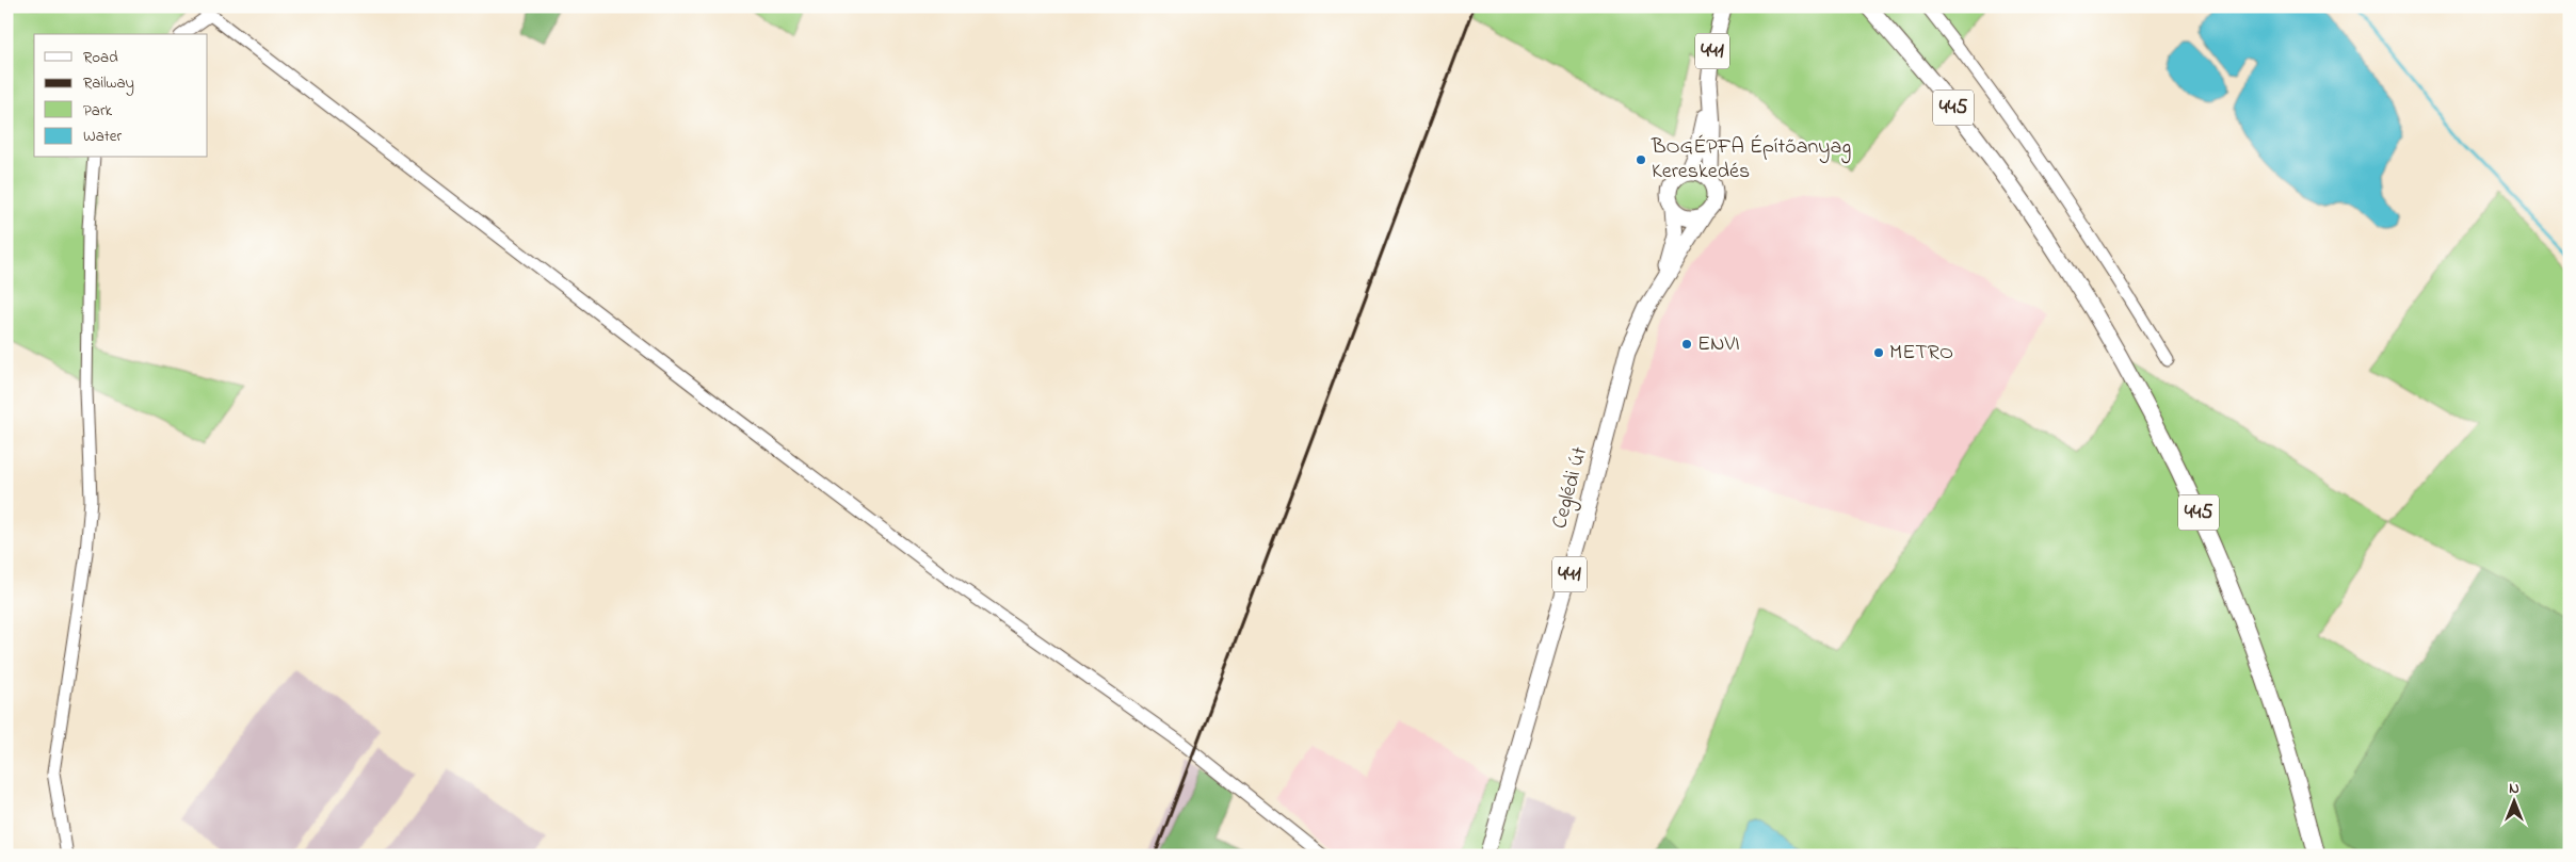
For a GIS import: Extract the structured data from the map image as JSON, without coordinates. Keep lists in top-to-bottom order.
{
  "streets": {
    "main road": ["441", "445", "Ceglédi út"]
  },
  "crossings": [
    ["441", "Ceglédi út"]
  ],
  "places": ["BOGÉPFA Építőanyag Kereskedés", "ENVI", "METRO"],
  "legend": [
    "Road",
    "Railway",
    "Park",
    "Water"
  ],
  "north": "top"
}
